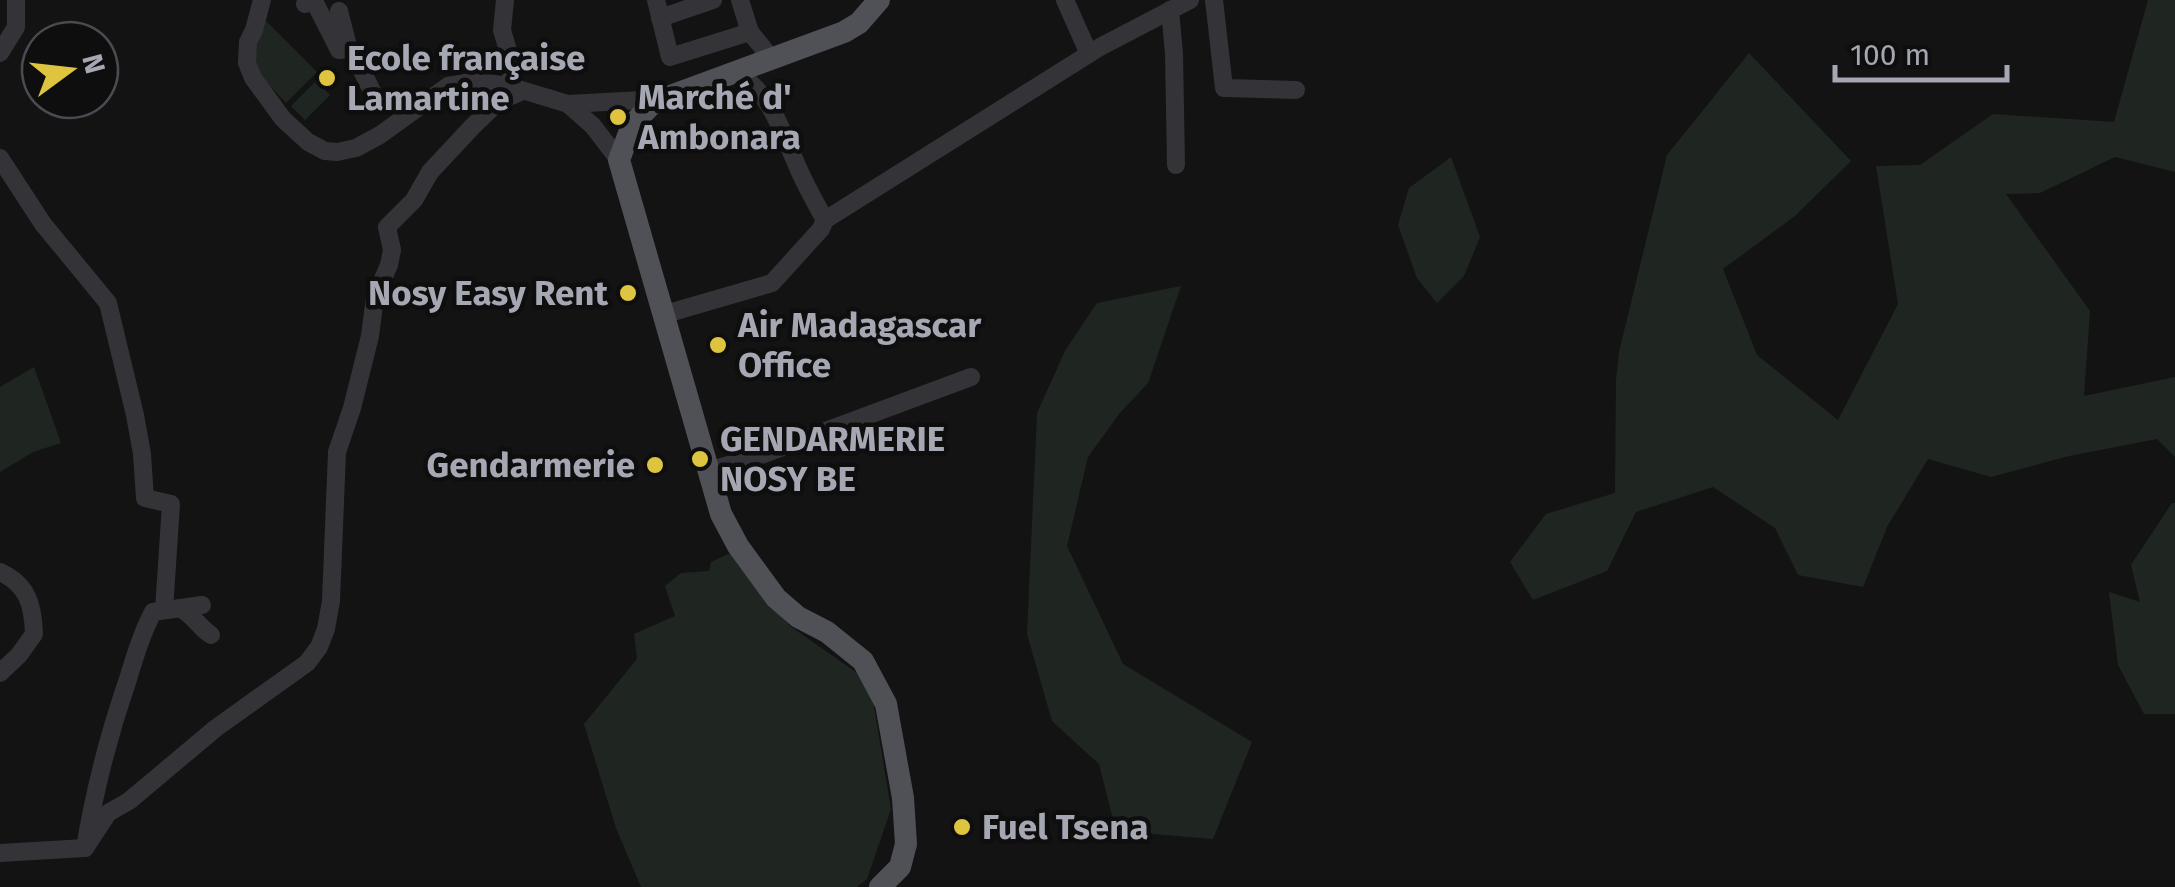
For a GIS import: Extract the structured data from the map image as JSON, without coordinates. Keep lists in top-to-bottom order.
{
  "places": [
    "Ecole française Lamartine",
    "Marché d' Ambonara",
    "Nosy Easy Rent",
    "Air Madagascar Office",
    "GENDARMERIE NOSY BE",
    "Gendarmerie",
    "Fuel Tsena"
  ],
  "scale_bar": "100 m",
  "north": "right"
}
